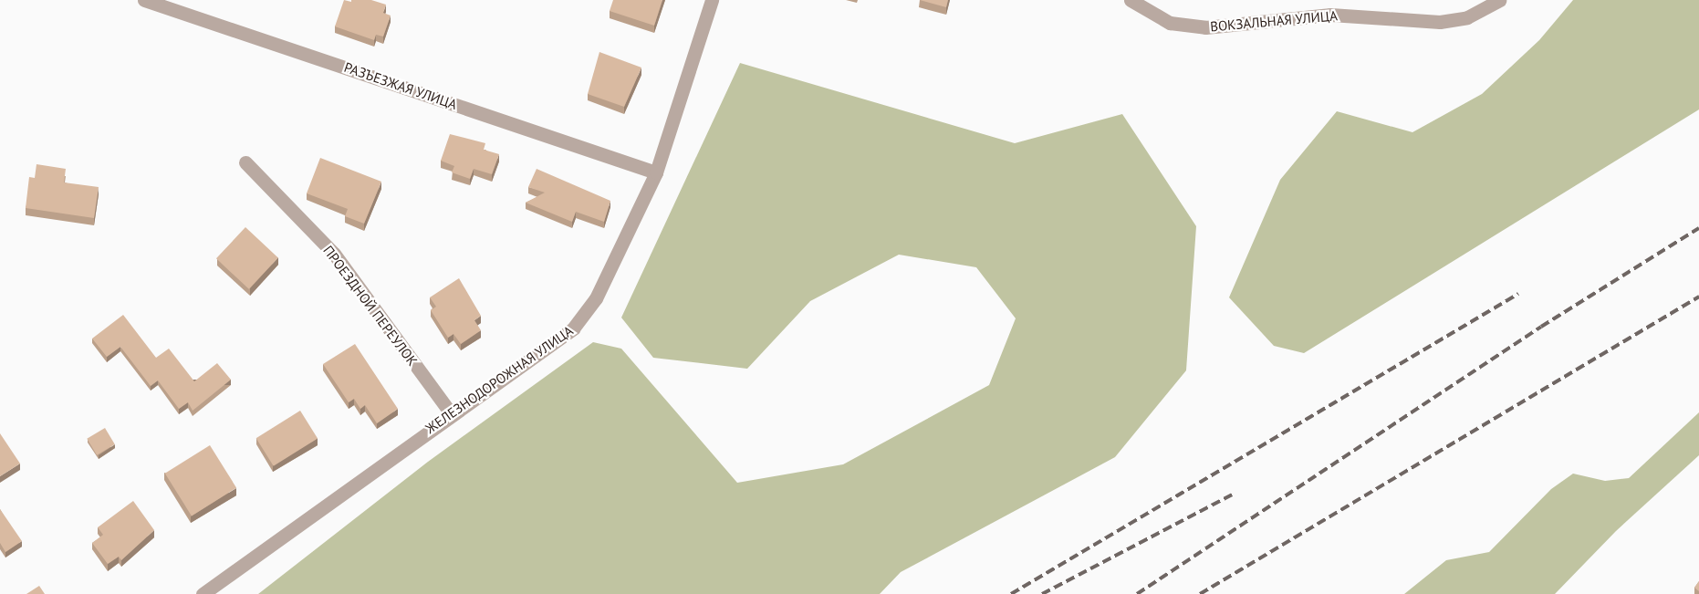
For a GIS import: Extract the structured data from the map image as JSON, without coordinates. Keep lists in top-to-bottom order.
{
  "streets": {
    "street": [
      "ВОКЗАЛЬНАЯ УЛИЦА",
      "РАЗЪЕЗЖАЯ УЛИЦА",
      "ПРОЕЗДНОЙ ПЕРЕУЛОК",
      "ЖЕЛЕЗНОДОРОЖНАЯ УЛИЦА"
    ]
  },
  "crossings": [
    ["РАЗЪЕЗЖАЯ УЛИЦА", "ЖЕЛЕЗНОДОРОЖНАЯ УЛИЦА"],
    ["ПРОЕЗДНОЙ ПЕРЕУЛОК", "ЖЕЛЕЗНОДОРОЖНАЯ УЛИЦА"]
  ]
}
